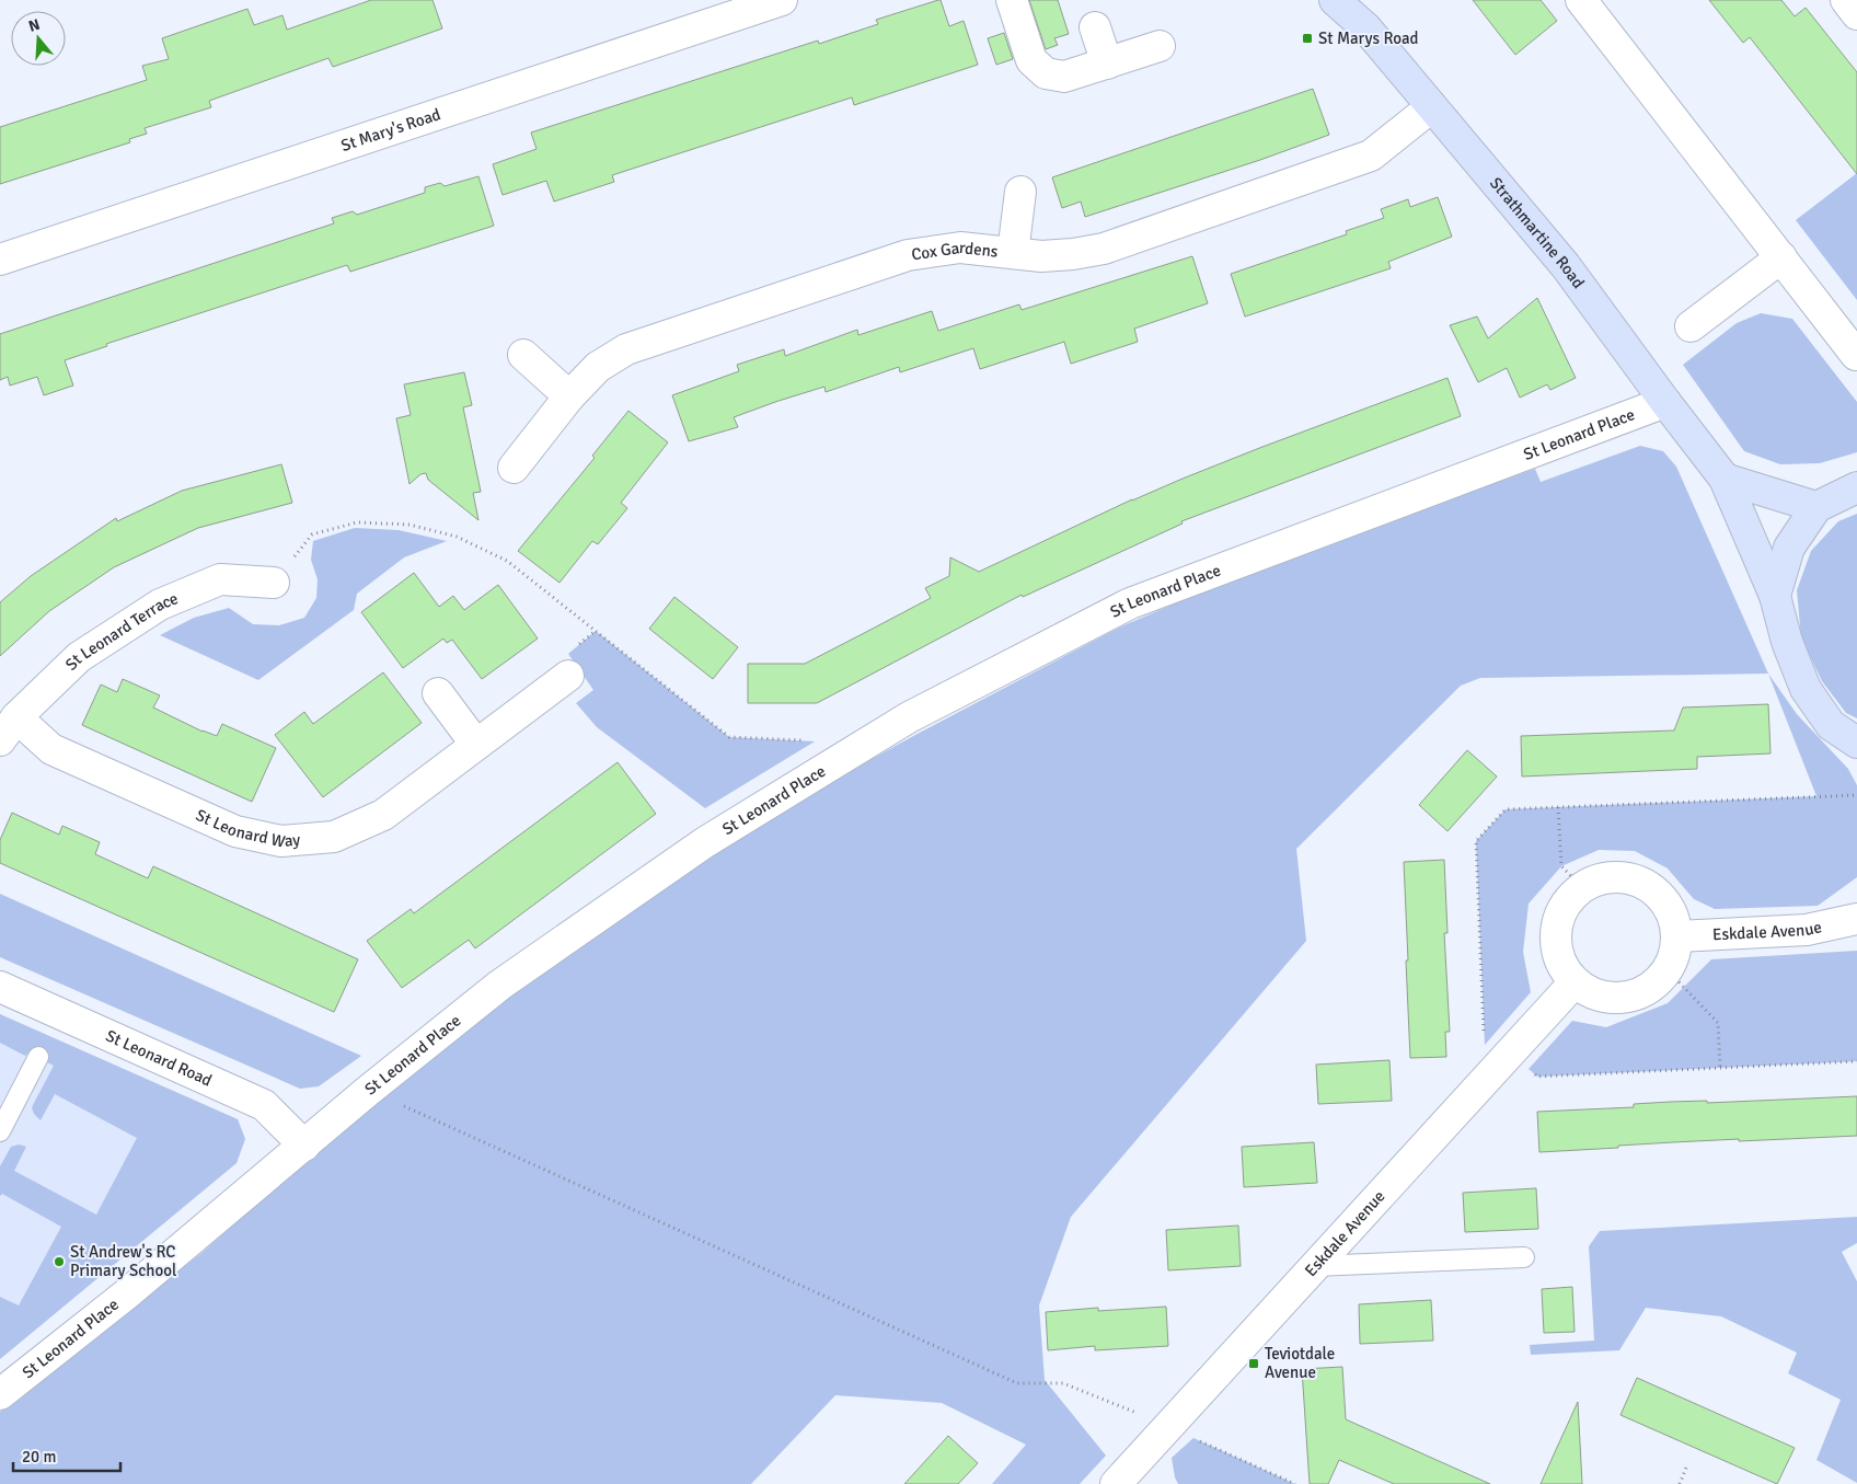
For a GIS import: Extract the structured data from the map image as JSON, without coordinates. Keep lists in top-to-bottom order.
{
  "streets": {
    "street": [
      "St Mary's Road",
      "Strathmartine Road",
      "Cox Gardens",
      "St Leonard Place",
      "St Leonard Terrace",
      "St Leonard Way",
      "Eskdale Avenue",
      "St Leonard Road"
    ]
  },
  "crossings": [
    ["Strathmartine Road", "Cox Gardens"],
    ["Strathmartine Road", "St Leonard Place"],
    ["St Leonard Place", "St Leonard Road"],
    ["St Leonard Terrace", "St Leonard Way"]
  ],
  "places": {
    "transit": ["St Marys Road", "Teviotdale Avenue"],
    "other": ["St Andrew's RC Primary School"]
  },
  "scale_bar": "20 m",
  "north": "top"
}
